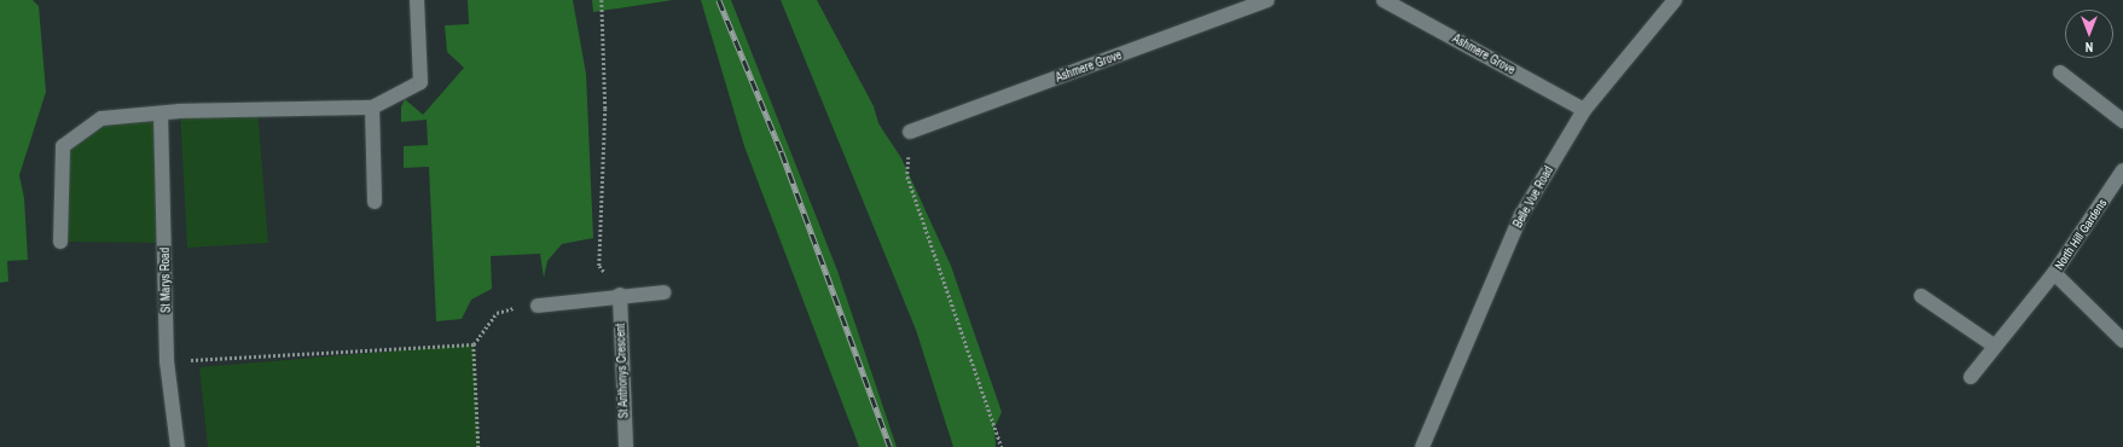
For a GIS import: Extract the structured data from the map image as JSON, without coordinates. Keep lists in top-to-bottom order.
{
  "streets": {
    "street": [
      "Ashmere Grove",
      "Belle Vue Road",
      "North Hill Gardens",
      "St Marys Road",
      "St Anthonys Crescent"
    ]
  },
  "crossings": [
    ["Ashmere Grove", "Belle Vue Road"]
  ],
  "north": "bottom"
}
